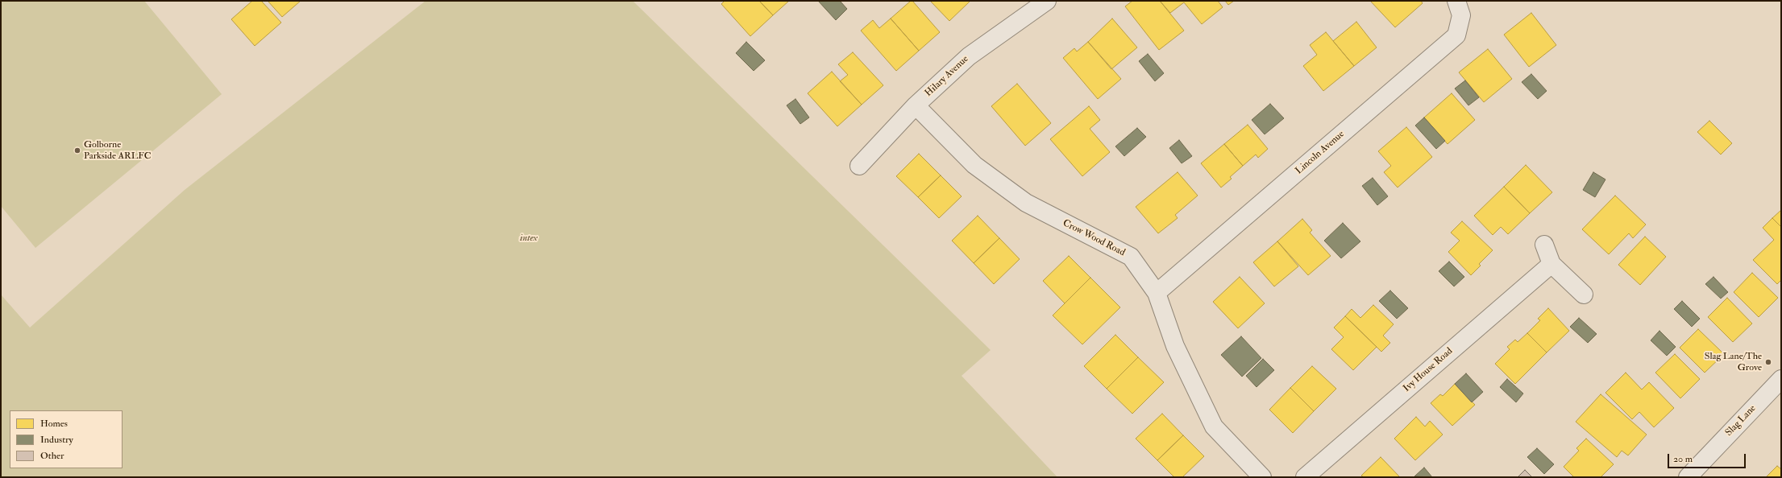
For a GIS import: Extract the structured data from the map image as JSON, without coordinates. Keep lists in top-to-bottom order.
{
  "streets": {
    "street": [
      "Hilary Avenue",
      "Lincoln Avenue",
      "Crow Wood Road",
      "Ivy House Road",
      "Slag Lane"
    ]
  },
  "crossings": [
    ["Hilary Avenue", "Crow Wood Road"],
    ["Lincoln Avenue", "Crow Wood Road"]
  ],
  "parks": ["intex"],
  "places": ["Golborne Parkside ARLFC", "Slag Lane/The Grove"],
  "legend": ["Homes", "Industry", "Other"],
  "scale_bar": "20 m"
}
